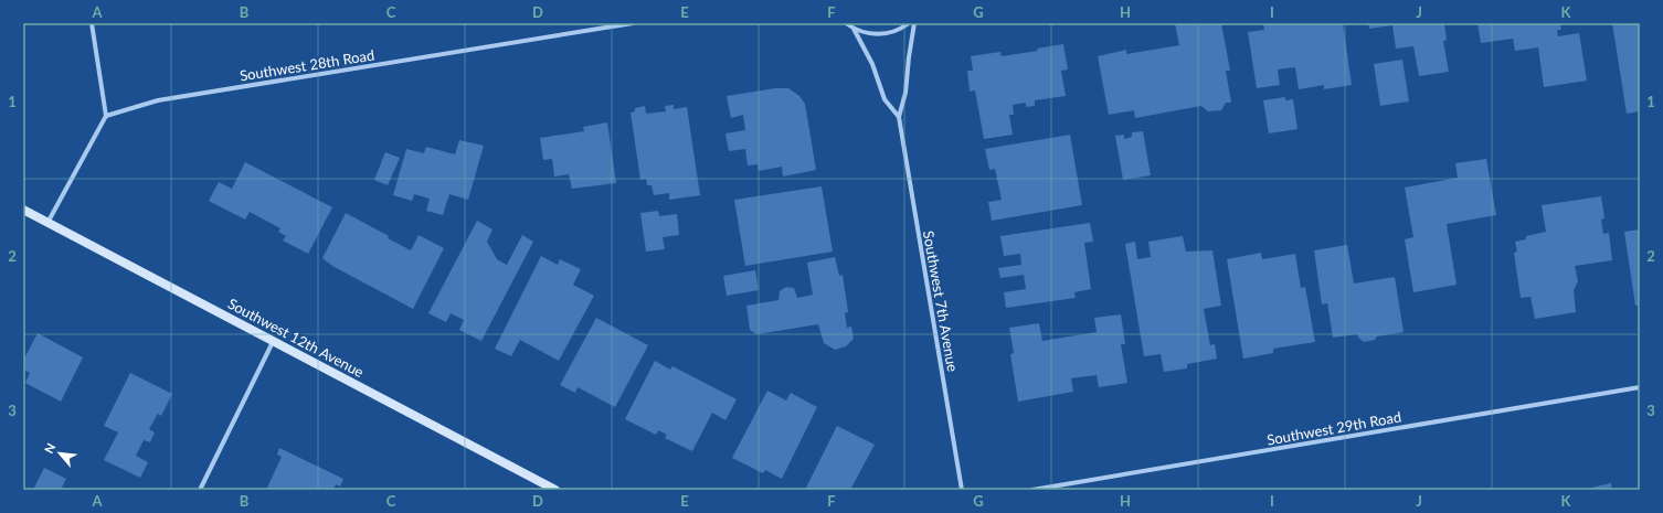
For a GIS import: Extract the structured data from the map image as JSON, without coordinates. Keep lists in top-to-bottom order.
{
  "streets": {
    "main road": ["Southwest 12th Avenue"],
    "street": ["Southwest 28th Road", "Southwest 7th Avenue", "Southwest 29th Road"]
  },
  "north": "top left",
  "grid": {
    "columns": [
      "A",
      "B",
      "C",
      "D",
      "E",
      "F",
      "G",
      "H",
      "I",
      "J",
      "K"
    ],
    "rows": ["1", "2", "3"]
  }
}
